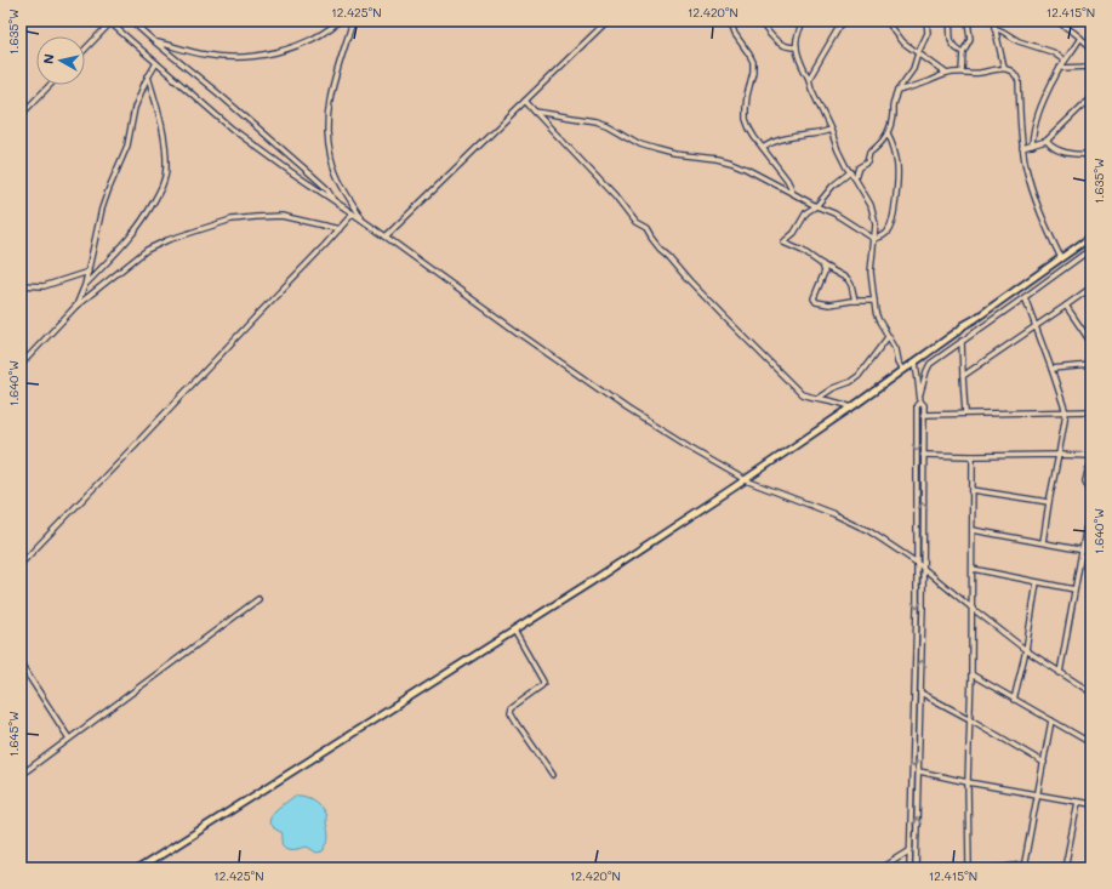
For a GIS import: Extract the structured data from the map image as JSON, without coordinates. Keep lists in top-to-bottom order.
{
  "north": "left",
  "coordinates": [
    "12.425°N",
    "12.420°N",
    "12.415°N",
    "1.635°W",
    "1.640°W",
    "1.645°W"
  ]
}
